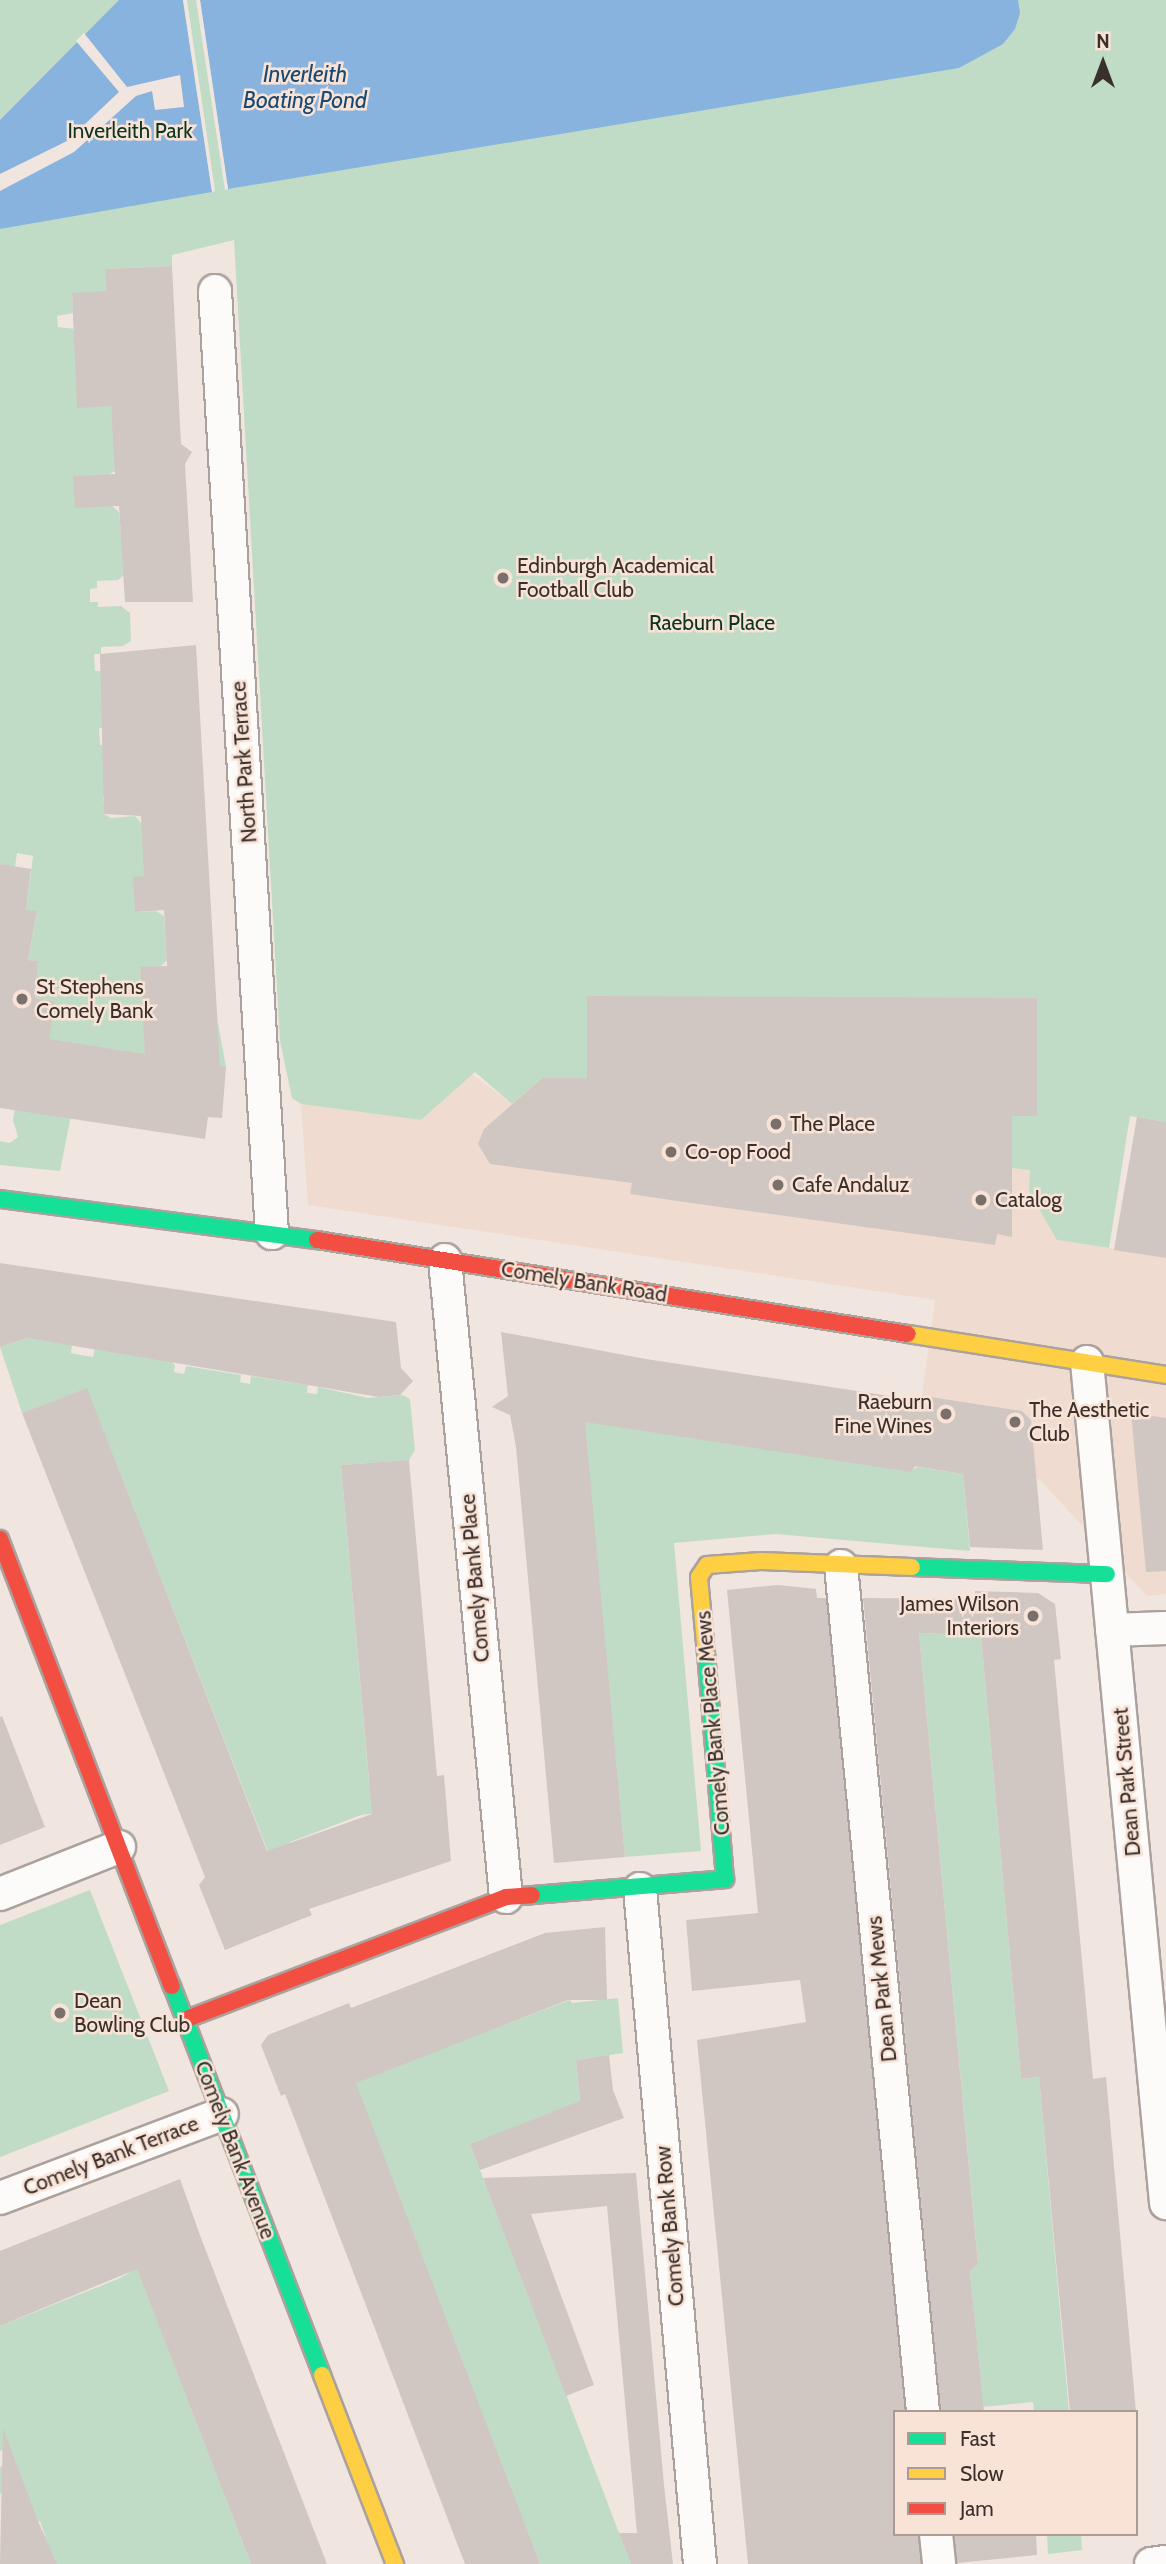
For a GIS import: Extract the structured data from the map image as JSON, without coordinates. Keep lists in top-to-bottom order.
{
  "streets": {
    "street": [
      "North Park Terrace",
      "Comely Bank Road",
      "Comely Bank Place",
      "Comely Bank Place Mews",
      "Dean Park Street",
      "Dean Park Mews",
      "Comely Bank Avenue",
      "Comely Bank Terrace",
      "Comely Bank Row"
    ]
  },
  "crossings": [
    ["North Park Terrace", "Comely Bank Road"],
    ["Comely Bank Road", "Comely Bank Place"],
    ["Comely Bank Road", "Dean Park Street"],
    ["Comely Bank Place Mews", "Dean Park Mews"],
    ["Comely Bank Place Mews", "Comely Bank Row"],
    ["Comely Bank Avenue", "Comely Bank Terrace"]
  ],
  "water": ["Inverleith Boating Pond"],
  "parks": ["Inverleith Park", "Raeburn Place"],
  "places": [
    "Edinburgh Academical Football Club",
    "St Stephens Comely Bank",
    "The Place",
    "Co-op Food",
    "Cafe Andaluz",
    "Catalog",
    "Raeburn Fine Wines",
    "The Aesthetic Club",
    "James Wilson Interiors",
    "Dean Bowling Club"
  ],
  "legend": ["Fast", "Slow", "Jam"],
  "north": "top"
}
